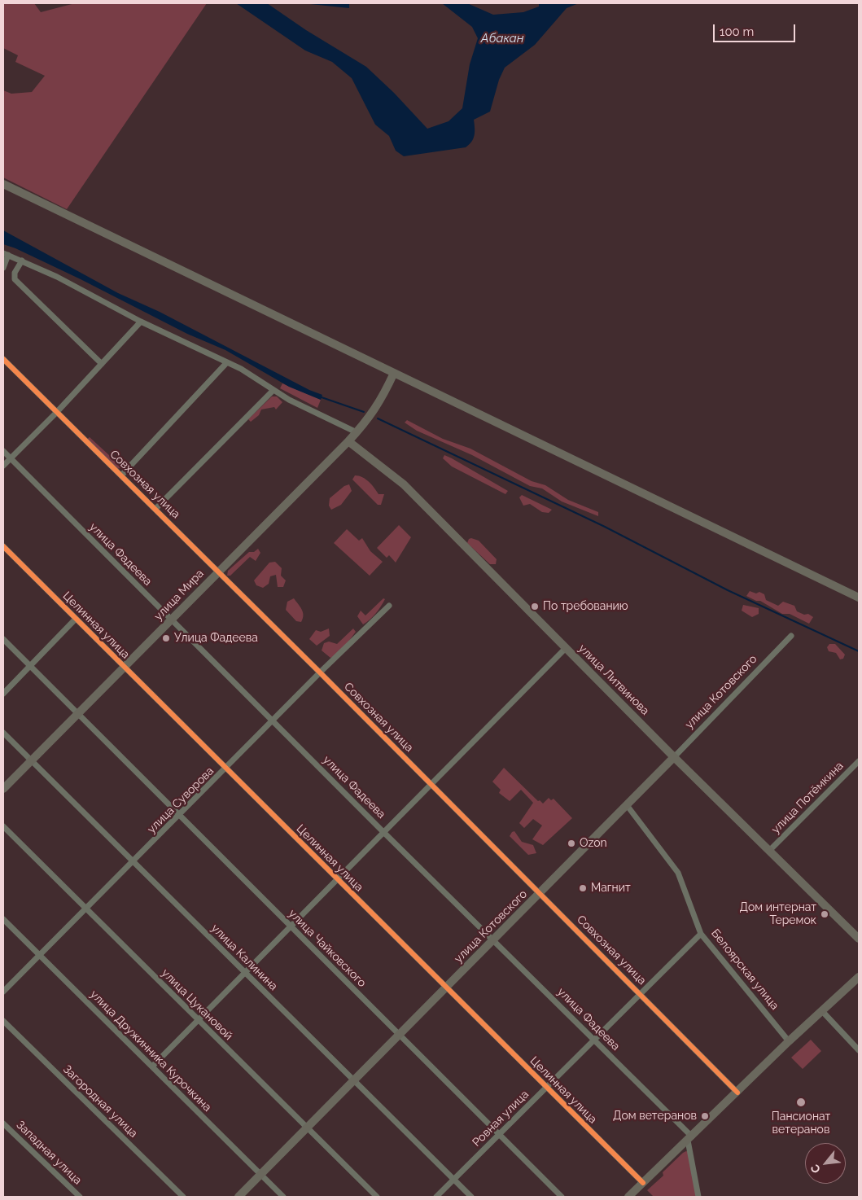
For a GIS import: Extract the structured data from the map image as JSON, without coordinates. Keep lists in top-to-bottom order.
{
  "streets": {
    "street": [
      "Совхозная улица",
      "улица Фадеева",
      "улица Мира",
      "Целинная улица",
      "улица Литвинова",
      "улица Котовского",
      "улица Потёмкина",
      "улица Суворова",
      "улица Чайковского",
      "улица Калинина",
      "Белоярская улица",
      "улица Цукановой",
      "улица Дружинника Курочкина",
      "Загородная улица",
      "Ровная улица",
      "Западная улица"
    ]
  },
  "crossings": [
    ["Совхозная улица", "улица Мира"],
    ["Совхозная улица", "улица Котовского"],
    ["Совхозная улица", "улица Суворова"],
    ["Совхозная улица", "Ровная улица"],
    ["улица Фадеева", "улица Мира"],
    ["улица Фадеева", "улица Котовского"],
    ["улица Фадеева", "улица Суворова"],
    ["улица Фадеева", "Ровная улица"],
    ["улица Мира", "Целинная улица"],
    ["улица Мира", "улица Литвинова"],
    ["улица Мира", "улица Чайковского"],
    ["улица Мира", "улица Калинина"],
    ["Целинная улица", "улица Котовского"],
    ["Целинная улица", "улица Суворова"],
    ["Целинная улица", "Ровная улица"],
    ["улица Литвинова", "улица Котовского"],
    ["улица Литвинова", "улица Потёмкина"],
    ["улица Котовского", "улица Чайковского"],
    ["улица Котовского", "улица Калинина"],
    ["улица Котовского", "Белоярская улица"],
    ["улица Котовского", "улица Цукановой"],
    ["улица Котовского", "улица Дружинника Курочкина"],
    ["улица Суворова", "улица Чайковского"],
    ["улица Суворова", "улица Калинина"],
    ["улица Суворова", "улица Цукановой"],
    ["улица Суворова", "улица Дружинника Курочкина"],
    ["улица Чайковского", "Ровная улица"],
    ["улица Калинина", "Ровная улица"],
    ["Белоярская улица", "Ровная улица"]
  ],
  "water": ["Абакан"],
  "places": [
    "По требованию",
    "Улица Фадеева",
    "Ozon",
    "Магнит",
    "Дом интернат Теремок",
    "Пансионат ветеранов",
    "Дом ветеранов"
  ],
  "scale_bar": "100 m",
  "north": "bottom left"
}
